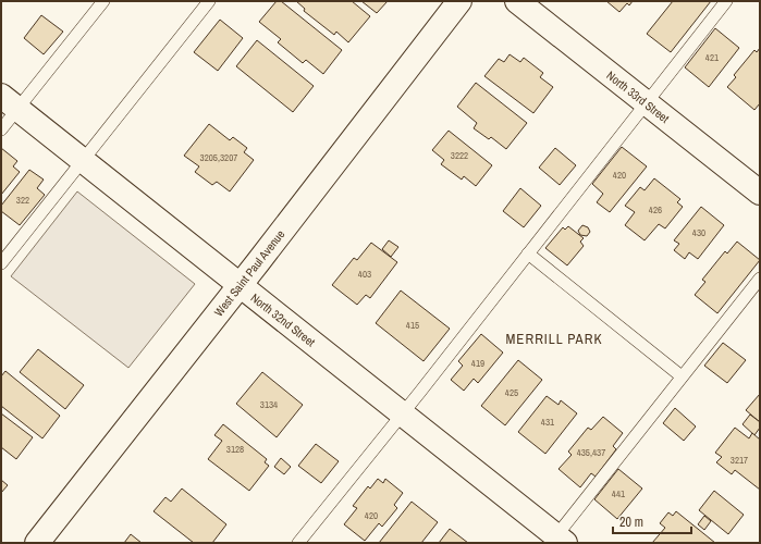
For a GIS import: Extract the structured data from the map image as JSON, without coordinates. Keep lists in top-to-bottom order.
{
  "streets": {
    "street": ["North 33rd Street", "West Saint Paul Avenue", "North 32nd Street"]
  },
  "crossings": [
    ["West Saint Paul Avenue", "North 32nd Street"]
  ],
  "districts": ["MERRILL PARK"],
  "house_numbers": [
    "421",
    "3222",
    "3205,3207",
    "420",
    "322",
    "426",
    "430",
    "403",
    "415",
    "419",
    "425",
    "3134",
    "431",
    "3128",
    "435,437",
    "3217",
    "441",
    "420"
  ],
  "scale_bar": "20 m"
}
